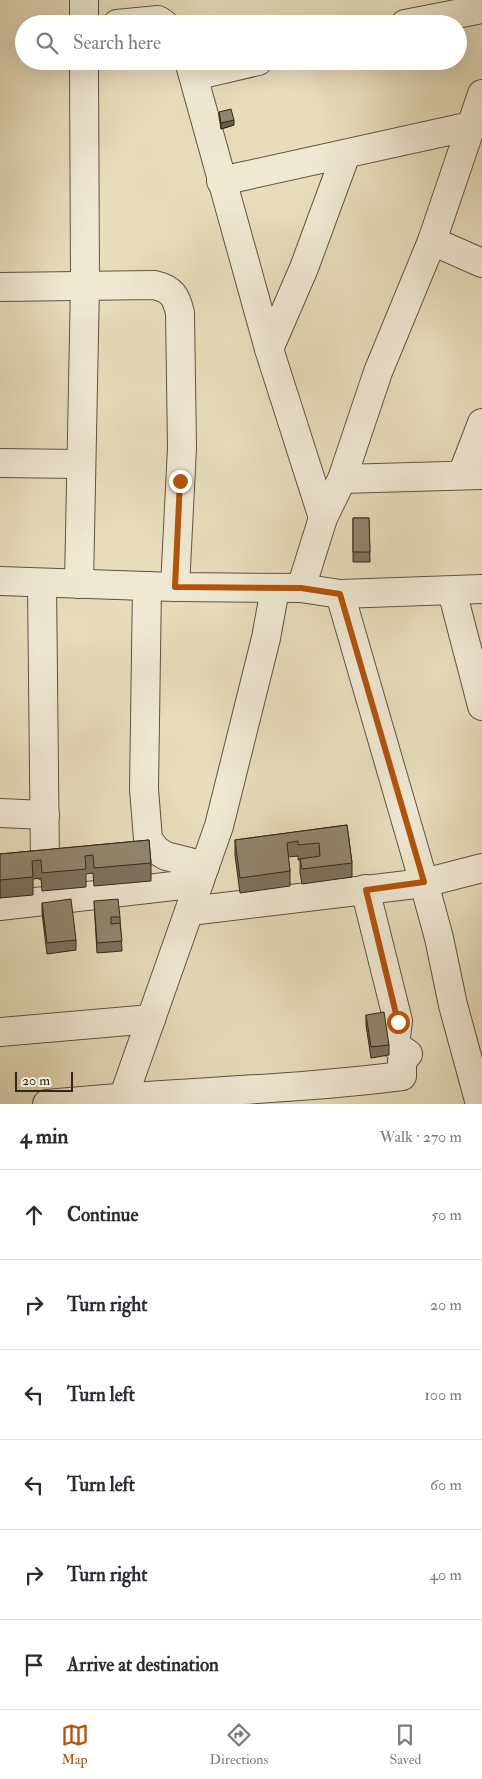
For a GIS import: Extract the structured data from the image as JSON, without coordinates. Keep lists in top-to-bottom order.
{
  "scale_bar": "20 m",
  "page": {
    "search": "Search here",
    "scale": "20 m",
    "heading": ["4 min", "Walk · 270 m"],
    "list": [
      ["Continue", "50 m"],
      ["Turn right", "20 m"],
      ["Turn left", "100 m"],
      ["Turn left", "60 m"],
      ["Turn right", "40 m"],
      "Arrive at destination"
    ],
    "nav": ["Map", "Directions", "Saved"]
  }
}
